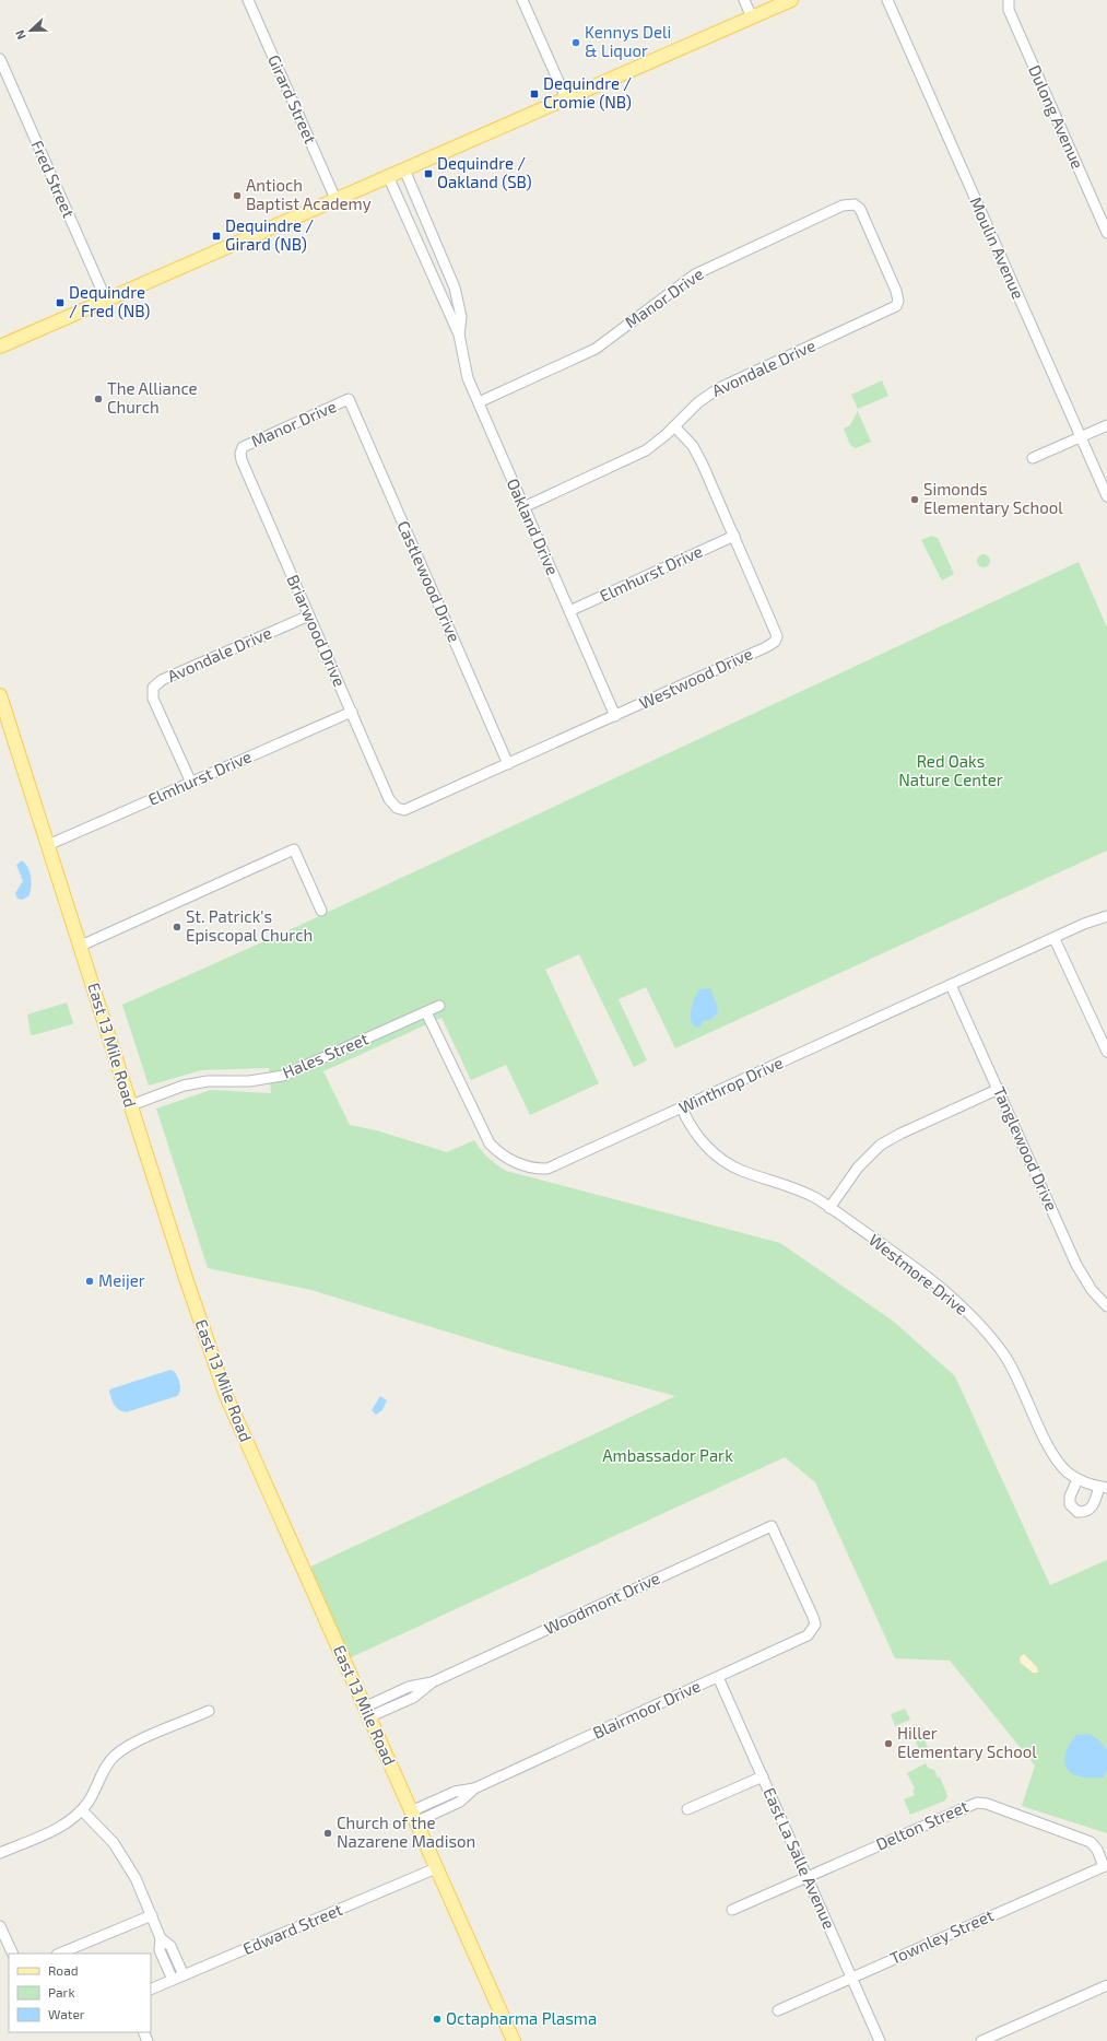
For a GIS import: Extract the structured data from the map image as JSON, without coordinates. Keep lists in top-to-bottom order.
{
  "streets": {
    "main road": ["East 13 Mile Road"],
    "street": [
      "Girard Street",
      "Dulong Avenue",
      "Fred Street",
      "Moulin Avenue",
      "Manor Drive",
      "Avondale Drive",
      "Oakland Drive",
      "Elmhurst Drive",
      "Castlewood Drive",
      "Briarwood Drive",
      "Westwood Drive",
      "Hales Street",
      "Winthrop Drive",
      "Tanglewood Drive",
      "Westmore Drive",
      "Woodmont Drive",
      "Blairmoor Drive",
      "Delton Street",
      "East La Salle Avenue",
      "Edward Street",
      "Townley Street"
    ]
  },
  "crossings": [
    ["Manor Drive", "Avondale Drive"],
    ["Manor Drive", "Oakland Drive"],
    ["Manor Drive", "Castlewood Drive"],
    ["Manor Drive", "Briarwood Drive"],
    ["Avondale Drive", "Oakland Drive"],
    ["Avondale Drive", "Elmhurst Drive"],
    ["Avondale Drive", "Briarwood Drive"],
    ["Avondale Drive", "Westwood Drive"],
    ["Oakland Drive", "Elmhurst Drive"],
    ["Oakland Drive", "Westwood Drive"],
    ["Elmhurst Drive", "Briarwood Drive"],
    ["Elmhurst Drive", "Westwood Drive"],
    ["Elmhurst Drive", "East 13 Mile Road"],
    ["Castlewood Drive", "Westwood Drive"],
    ["Briarwood Drive", "Westwood Drive"],
    ["East 13 Mile Road", "Hales Street"],
    ["East 13 Mile Road", "Woodmont Drive"],
    ["East 13 Mile Road", "Blairmoor Drive"],
    ["East 13 Mile Road", "Edward Street"],
    ["Hales Street", "Winthrop Drive"],
    ["Winthrop Drive", "Tanglewood Drive"],
    ["Winthrop Drive", "Westmore Drive"],
    ["Woodmont Drive", "Blairmoor Drive"],
    ["Blairmoor Drive", "East La Salle Avenue"],
    ["Delton Street", "East La Salle Avenue"],
    ["Delton Street", "Townley Street"],
    ["East La Salle Avenue", "Townley Street"]
  ],
  "parks": ["Red Oaks Nature Center", "Ambassador Park"],
  "places": {
    "other": [
      "Kennys Deli & Liquor",
      "Antioch Baptist Academy",
      "The Alliance Church",
      "Simonds Elementary School",
      "St. Patrick's Episcopal Church",
      "Meijer",
      "Hiller Elementary School",
      "Church of the Nazarene Madison",
      "Octapharma Plasma"
    ],
    "transit": [
      "Dequindre / Cromie (NB)",
      "Dequindre / Oakland (SB)",
      "Dequindre / Girard (NB)",
      "Dequindre / Fred (NB)"
    ]
  },
  "legend": ["Road", "Park", "Water"],
  "north": "left"
}
